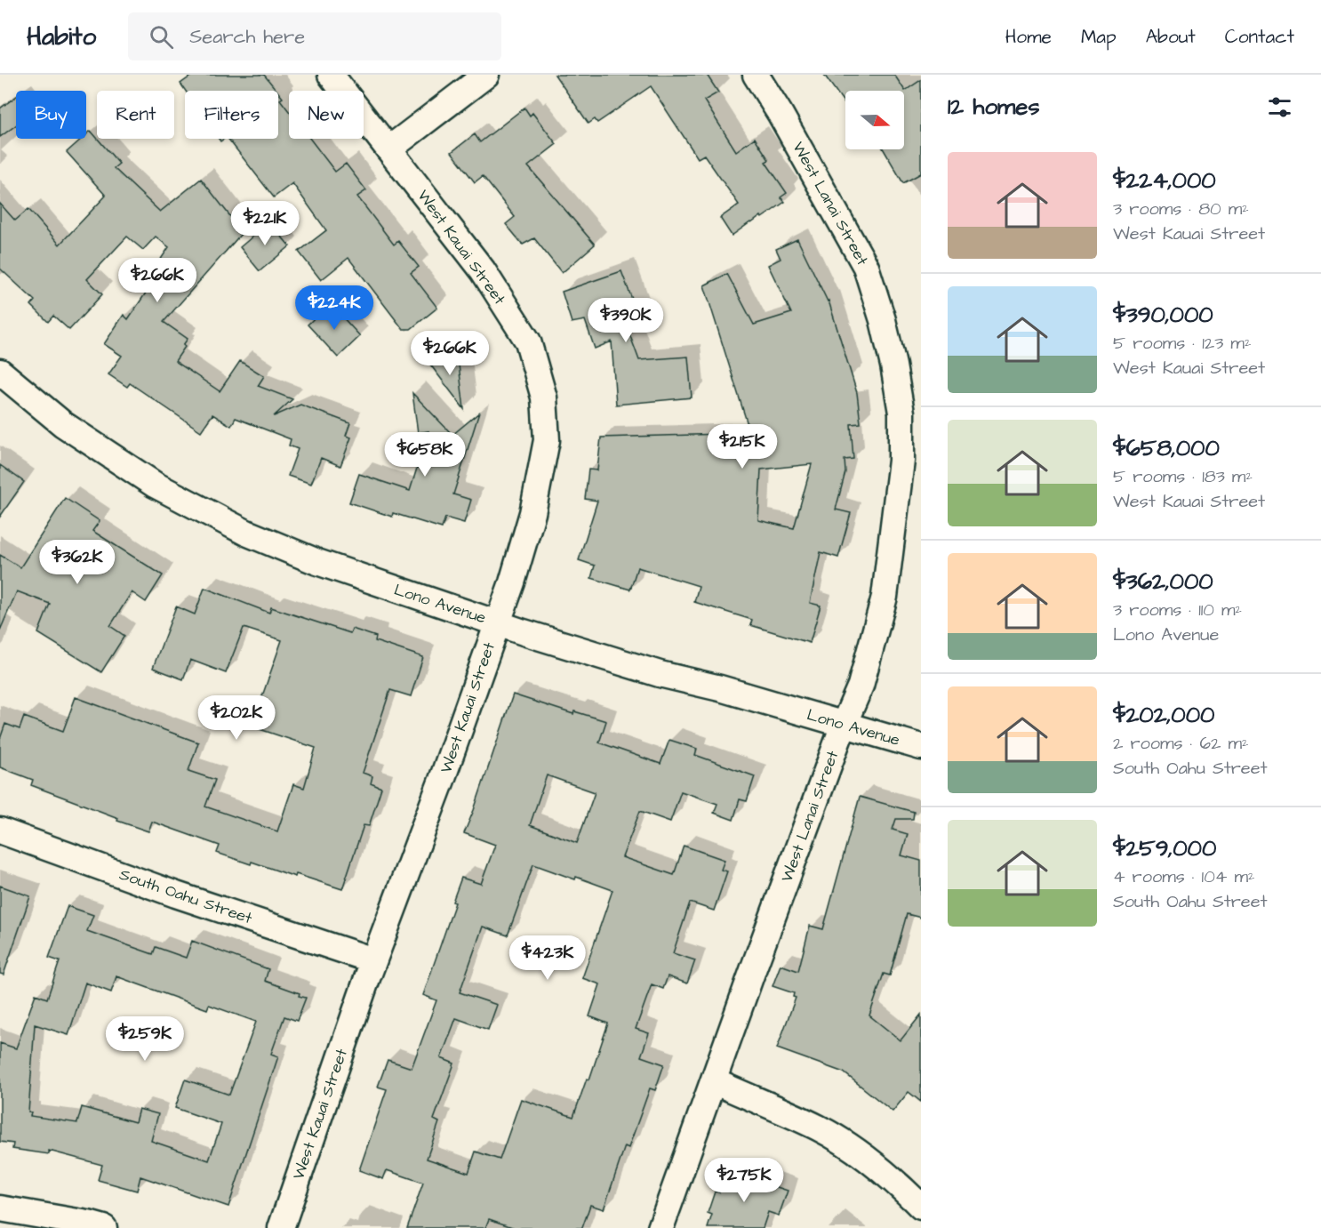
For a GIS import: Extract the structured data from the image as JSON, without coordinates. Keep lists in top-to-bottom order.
{
  "streets": {
    "street": [
      "West Lanai Street",
      "West Kauai Street",
      "Lono Avenue",
      "South Oahu Street"
    ]
  },
  "crossings": [
    ["West Lanai Street", "Lono Avenue"],
    ["West Kauai Street", "Lono Avenue"],
    ["West Kauai Street", "South Oahu Street"]
  ],
  "north": "right",
  "page": {
    "header": "Habito",
    "search": "Search here",
    "nav": [
      "Home",
      "Map",
      "About",
      "Contact"
    ],
    "heading": "12 homes",
    "chip": [
      "Buy",
      "Rent",
      "Filters",
      "New"
    ],
    "list": [
      {
        "name": "$224,000",
        "note": "3 rooms · 80 m² · West Kauai Street"
      },
      {
        "name": "$390,000",
        "note": "5 rooms · 123 m² · West Kauai Street"
      },
      {
        "name": "$658,000",
        "note": "5 rooms · 183 m² · West Kauai Street"
      },
      {
        "name": "$362,000",
        "note": "3 rooms · 110 m² · Lono Avenue"
      },
      {
        "name": "$202,000",
        "note": "2 rooms · 62 m² · South Oahu Street"
      },
      {
        "name": "$259,000",
        "note": "4 rooms · 104 m² · South Oahu Street"
      }
    ],
    "price": [
      "$221K",
      "$266K",
      "$224K",
      "$390K",
      "$266K",
      "$215K",
      "$658K",
      "$362K",
      "$202K",
      "$423K",
      "$259K",
      "$275K"
    ]
  }
}
